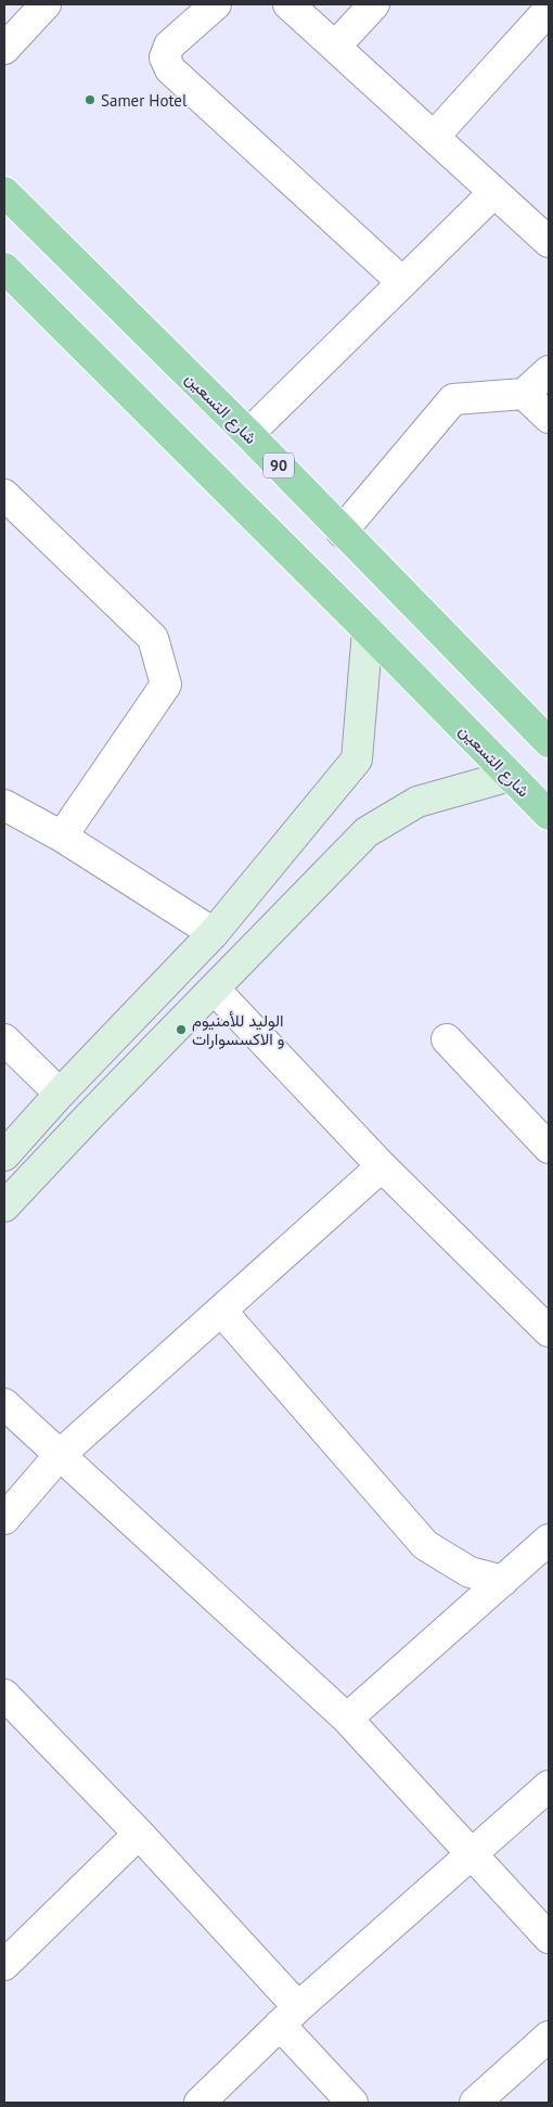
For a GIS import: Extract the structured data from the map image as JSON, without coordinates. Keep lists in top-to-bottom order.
{
  "streets": {
    "highway": ["شارع التسعين", "90"]
  },
  "places": ["Samer Hotel", "الوليد للأمنيوم و الاكسسوارات"]
}
